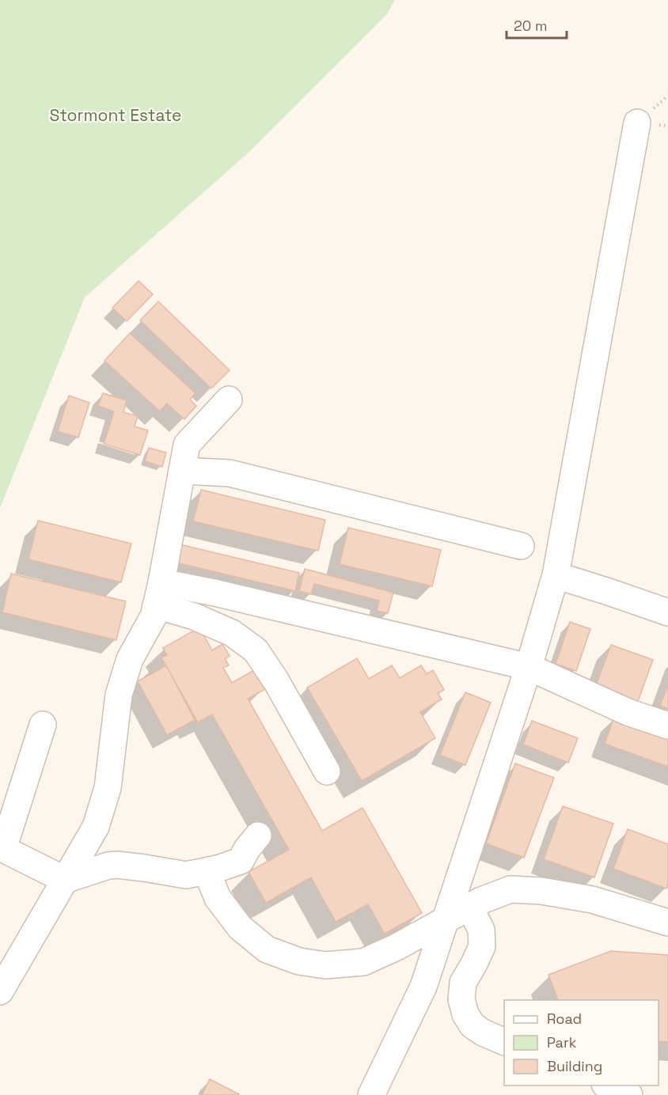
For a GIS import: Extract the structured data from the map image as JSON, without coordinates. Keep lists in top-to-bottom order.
{
  "parks": ["Stormont Estate"],
  "legend": ["Road", "Park", "Building"],
  "scale_bar": "20 m"
}
